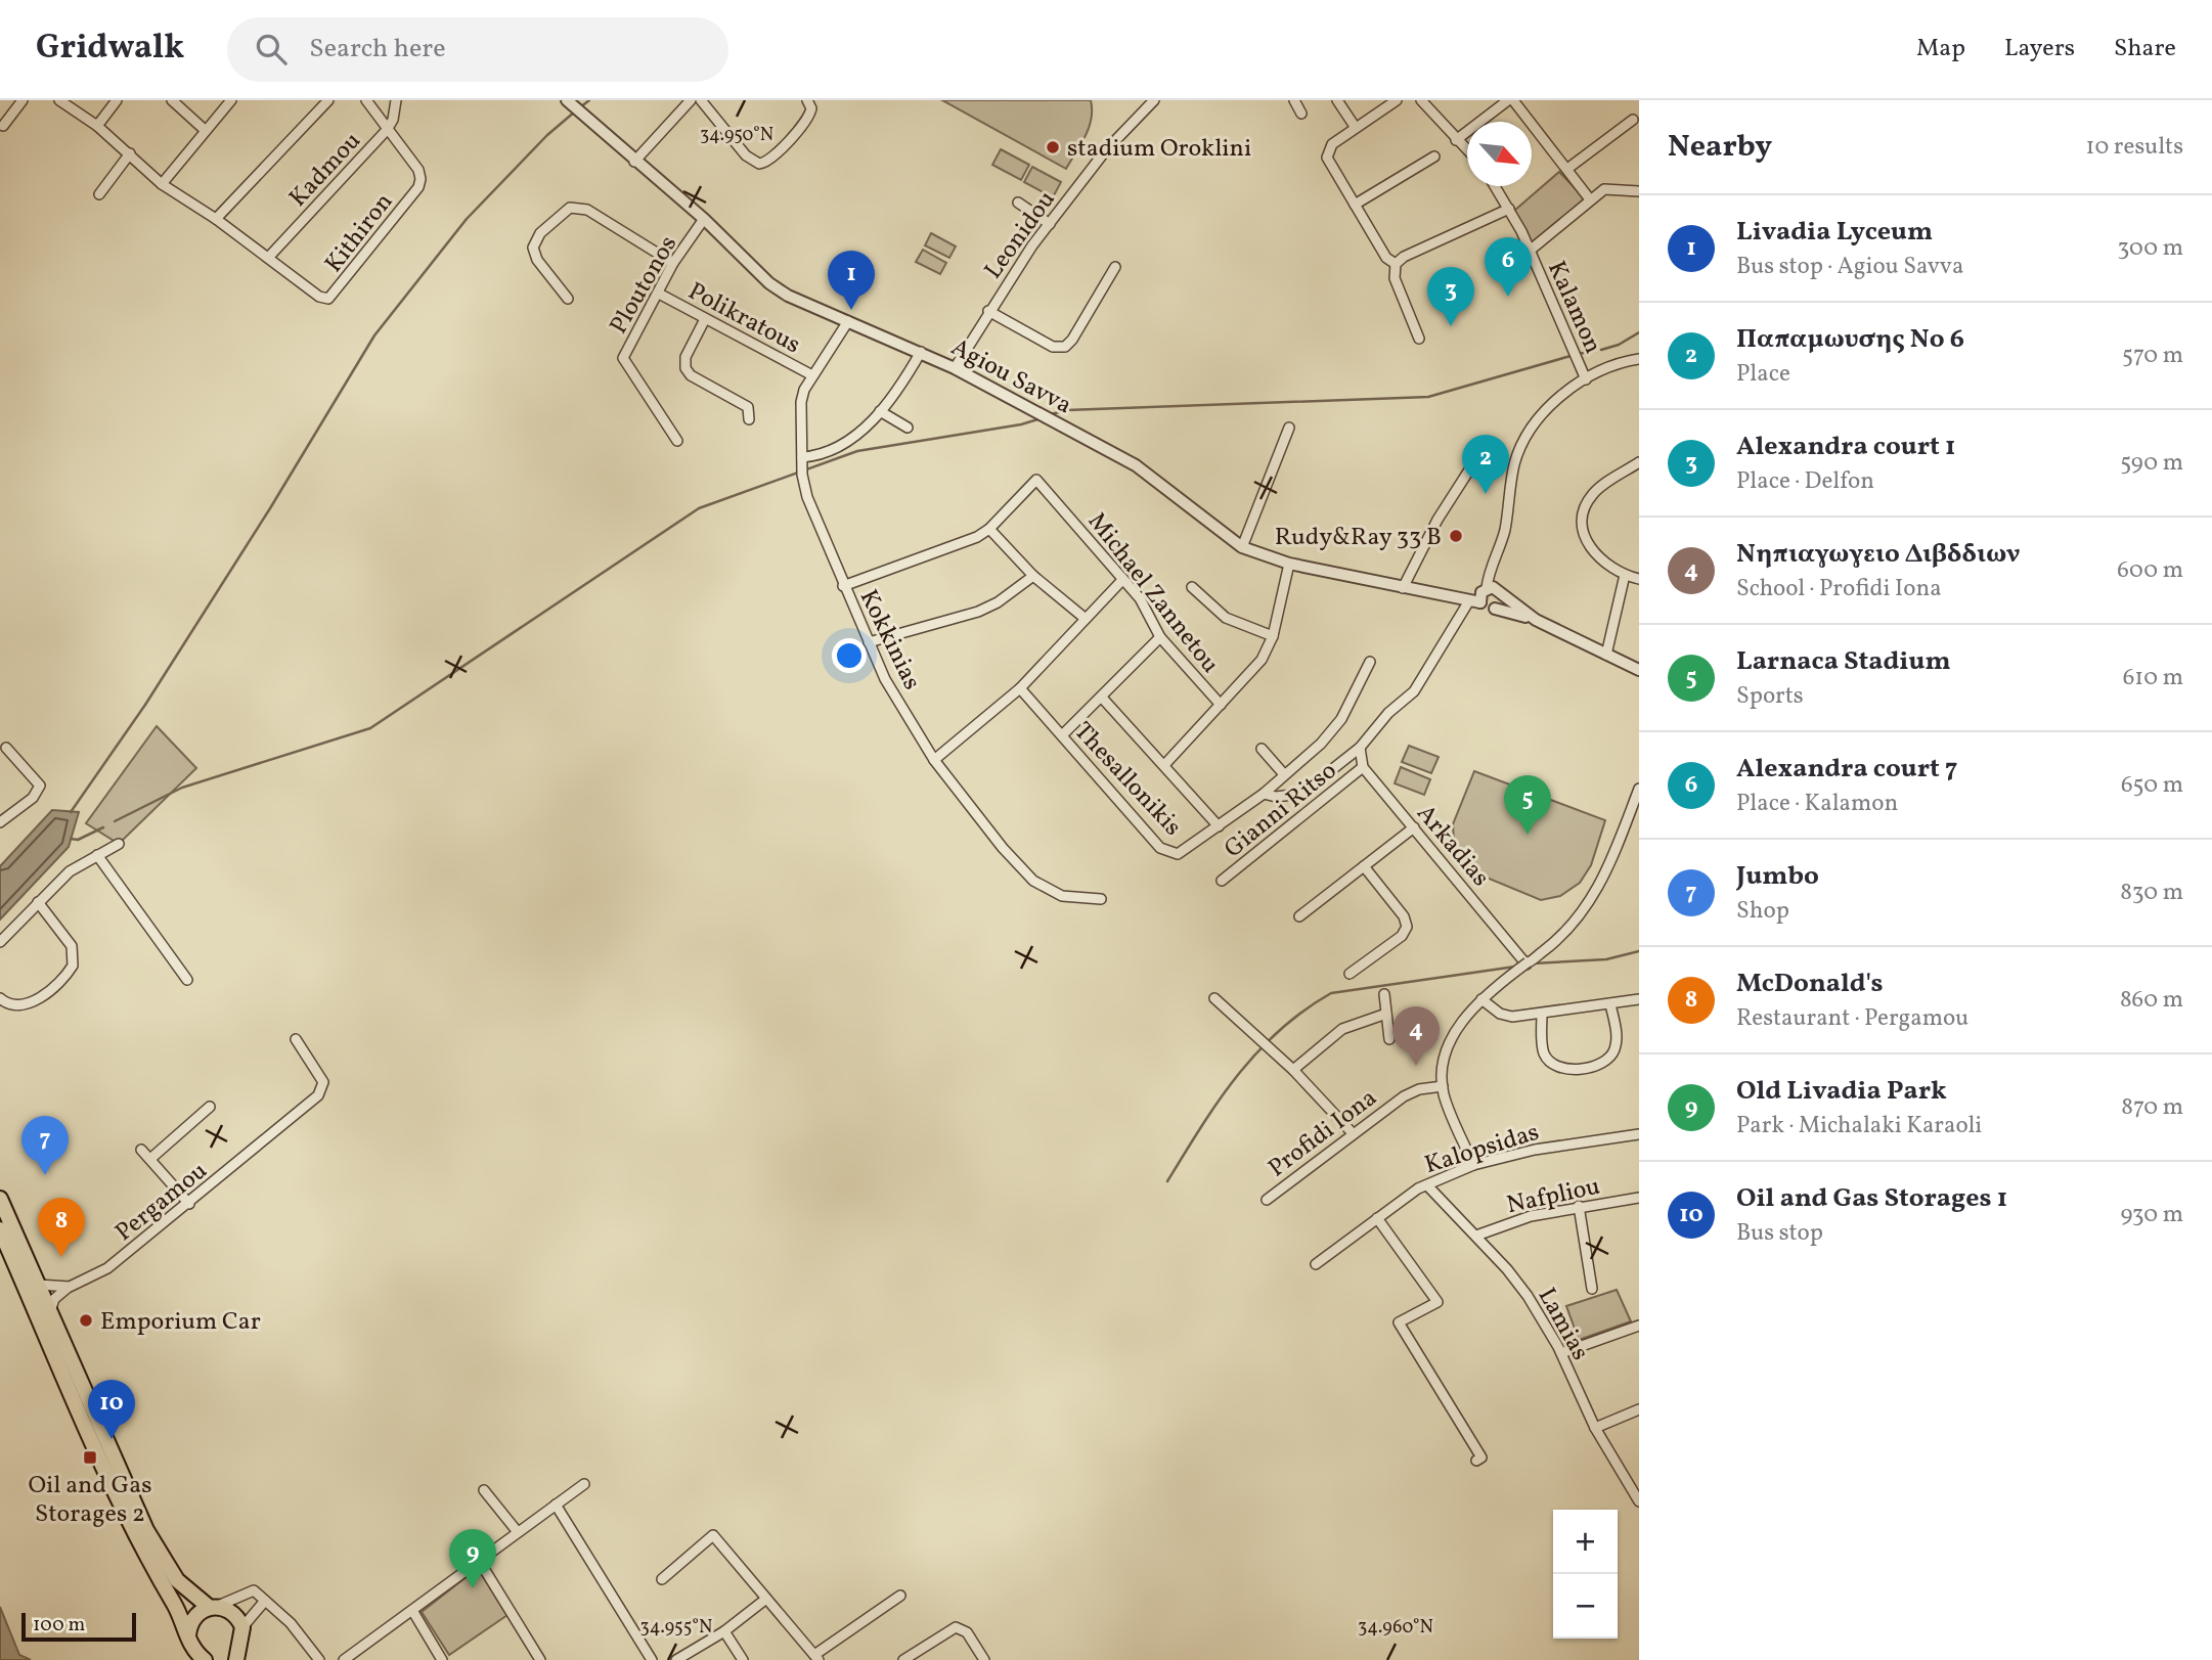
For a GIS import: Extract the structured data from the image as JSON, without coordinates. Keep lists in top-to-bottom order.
{
  "streets": {
    "street": [
      "Kadmou",
      "Kithiron",
      "Leonidou",
      "Ploutonos",
      "Kalamon",
      "Polikratous",
      "Agiou Savva",
      "Michael Zannetou",
      "Kokkinias",
      "Thesallonikis",
      "Gianni Ritso",
      "Arkadias",
      "Profidi Iona",
      "Kalopsidas",
      "Nafpliou",
      "Pergamou",
      "Lamias"
    ]
  },
  "crossings": [
    ["Kadmou", "Kithiron"],
    ["Leonidou", "Agiou Savva"],
    ["Ploutonos", "Polikratous"],
    ["Ploutonos", "Agiou Savva"],
    ["Polikratous", "Kokkinias"],
    ["Agiou Savva", "Kokkinias"],
    ["Michael Zannetou", "Kokkinias"],
    ["Gianni Ritso", "Arkadias"],
    ["Kalopsidas", "Lamias"],
    ["Nafpliou", "Lamias"]
  ],
  "places": {
    "other": ["stadium Oroklini", "Rudy&Ray 33 B", "Emporium Car"],
    "transit": ["Oil and Gas Storages 2"]
  },
  "scale_bar": "100 m",
  "north": "bottom right",
  "page": {
    "header": "Gridwalk",
    "search": "Search here",
    "nav": ["Map", "Layers", "Share"],
    "heading": ["Nearby", "10 results"],
    "list": [
      {
        "mark": "1",
        "name": "Livadia Lyceum",
        "note": "Bus stop · Agiou Savva",
        "value": "300 m"
      },
      {
        "mark": "2",
        "name": "Παπαμωυσης No 6",
        "note": "Place",
        "value": "570 m"
      },
      {
        "mark": "3",
        "name": "Alexandra court 1",
        "note": "Place · Delfon",
        "value": "590 m"
      },
      {
        "mark": "4",
        "name": "Νηπιαγωγειο Διβδδιων",
        "note": "School · Profidi Iona",
        "value": "600 m"
      },
      {
        "mark": "5",
        "name": "Larnaca Stadium",
        "note": "Sports",
        "value": "610 m"
      },
      {
        "mark": "6",
        "name": "Alexandra court 7",
        "note": "Place · Kalamon",
        "value": "650 m"
      },
      {
        "mark": "7",
        "name": "Jumbo",
        "note": "Shop",
        "value": "830 m"
      },
      {
        "mark": "8",
        "name": "McDonald's",
        "note": "Restaurant · Pergamou",
        "value": "860 m"
      },
      {
        "mark": "9",
        "name": "Old Livadia Park",
        "note": "Park · Michalaki Karaoli",
        "value": "870 m"
      },
      {
        "mark": "10",
        "name": "Oil and Gas Storages 1",
        "note": "Bus stop",
        "value": "930 m"
      }
    ],
    "pins": [
      "6",
      "1",
      "3",
      "2",
      "5",
      "4",
      "7",
      "8",
      "10",
      "9"
    ],
    "map_buttons": ["+", "−"],
    "scale": "100 m"
  },
  "coordinates": ["34.950°N", "34.955°N", "34.960°N"]
}
